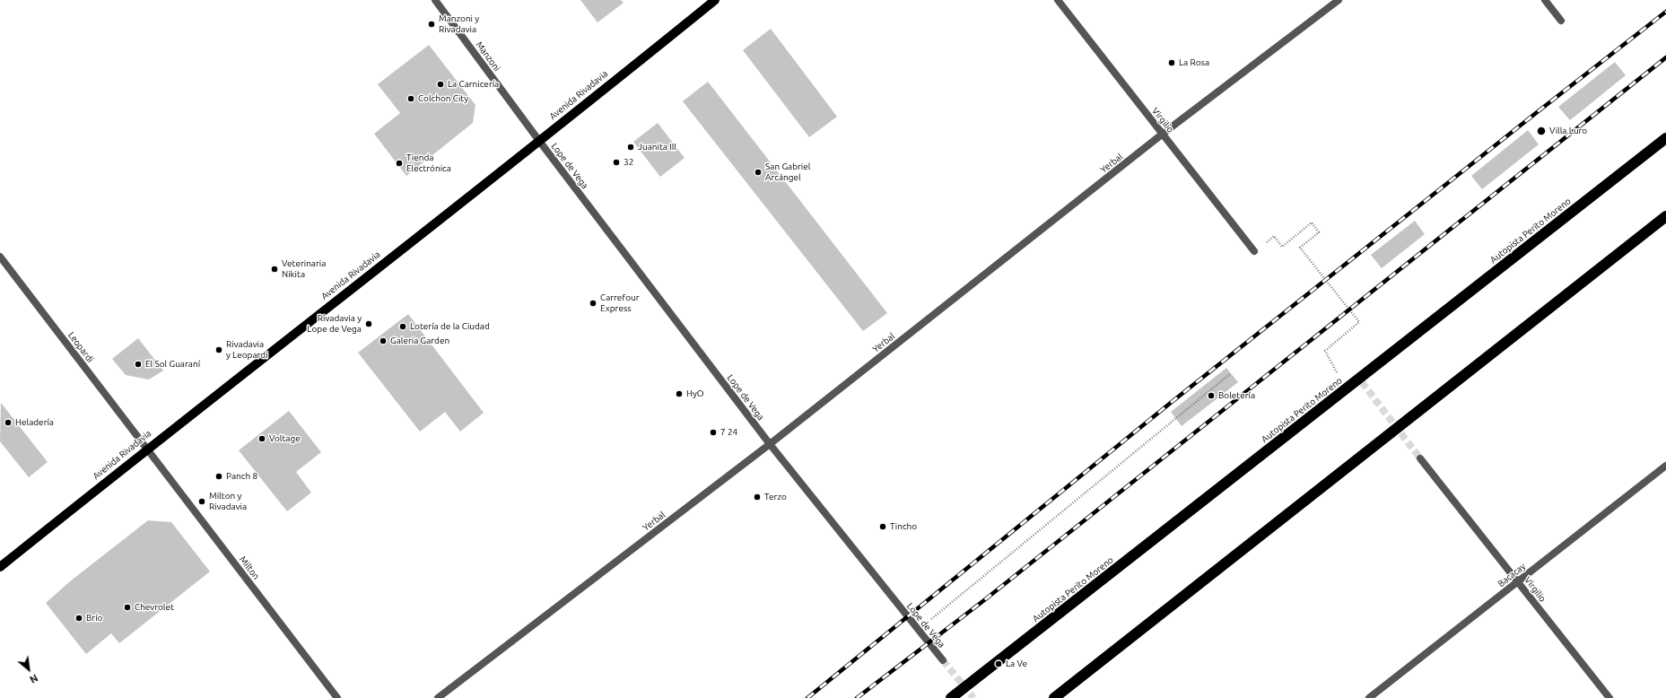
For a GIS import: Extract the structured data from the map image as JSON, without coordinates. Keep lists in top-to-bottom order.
{
  "streets": {
    "highway": ["Autopista Perito Moreno"],
    "main road": ["Avenida Rivadavia"],
    "street": [
      "Manzoni",
      "Virgilio",
      "Yerbal",
      "Lope de Vega",
      "Leopardi",
      "Milton",
      "Bacacay"
    ]
  },
  "crossings": [
    ["Manzoni", "Avenida Rivadavia"],
    ["Manzoni", "Lope de Vega"],
    ["Avenida Rivadavia", "Lope de Vega"],
    ["Avenida Rivadavia", "Leopardi"],
    ["Avenida Rivadavia", "Milton"],
    ["Virgilio", "Yerbal"],
    ["Virgilio", "Bacacay"],
    ["Yerbal", "Lope de Vega"],
    ["Leopardi", "Milton"]
  ],
  "places": [
    "Manzoni y Rivadavia",
    "La Rosa",
    "La Carnicería",
    "Colchon City",
    "Villa Luro",
    "Juanita III",
    "32",
    "Tienda Electrónica",
    "San Gabriel Arcángel",
    "Veterinaria Nikita",
    "Carrefour Express",
    "Rivadavia y Lope de Vega",
    "Lotería de la Ciudad",
    "Galeria Garden",
    "Rivadavia y Leopardi",
    "El Sol Guaraní",
    "HyO",
    "Boletería",
    "Heladería",
    "7 24",
    "Voltage",
    "Panch 8",
    "Terzo",
    "Milton y Rivadavia",
    "Tincho",
    "Chevrolet",
    "Brío",
    "La Ve"
  ],
  "north": "bottom right"
}
